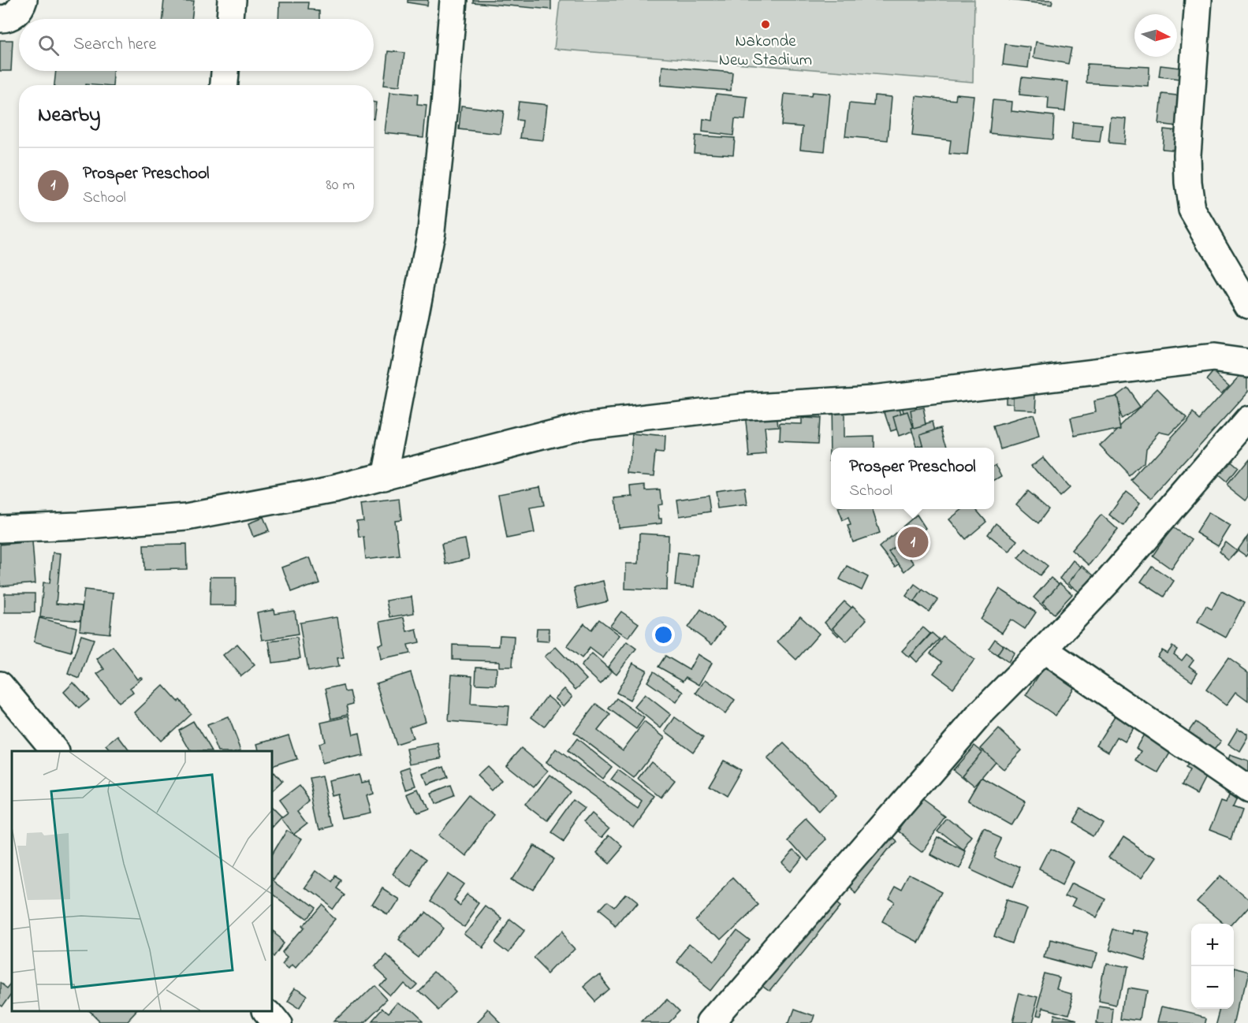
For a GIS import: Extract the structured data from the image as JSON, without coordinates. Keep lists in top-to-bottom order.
{
  "places": ["Nakonde New Stadium"],
  "north": "right",
  "page": {
    "search": "Search here",
    "heading": "Nearby",
    "list": [
      {
        "mark": "1",
        "name": "Prosper Preschool",
        "note": "School",
        "value": "80 m"
      }
    ],
    "popup": ["Prosper Preschool", "School"],
    "pins": "1",
    "map_buttons": ["+", "−"]
  }
}
